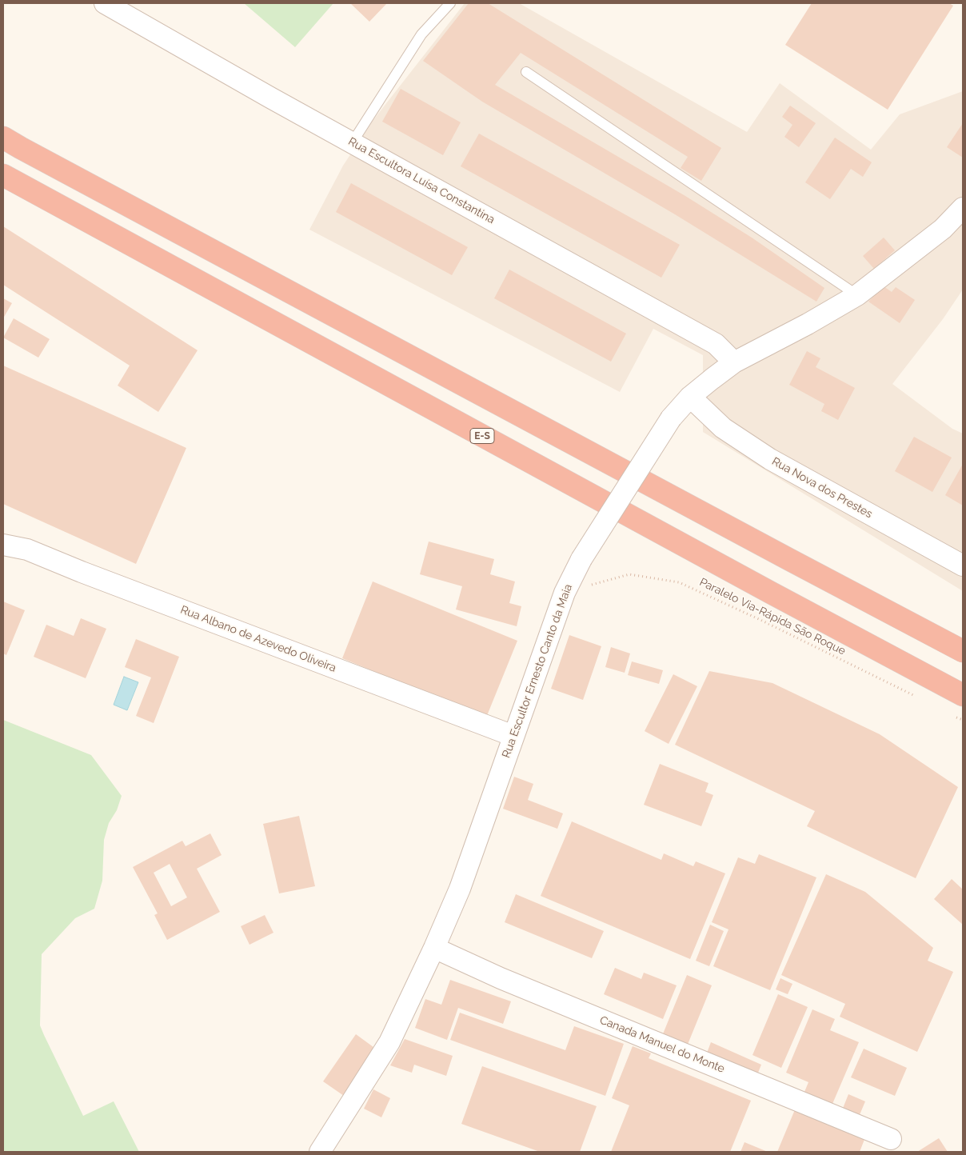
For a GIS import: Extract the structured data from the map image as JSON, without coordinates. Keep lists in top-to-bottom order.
{
  "streets": {
    "highway": ["E-S"],
    "street": [
      "Rua Escultora Luísa Constantina",
      "Rua Nova dos Prestes",
      "Rua Albano de Azevedo Oliveira",
      "Rua Escultor Ernesto Canto da Maia",
      "Canada Manuel do Monte"
    ],
    "path": ["Paralelo Via-Rápida São Roque"]
  },
  "crossings": [
    ["Rua Escultora Luísa Constantina", "Rua Escultor Ernesto Canto da Maia"],
    ["Rua Nova dos Prestes", "Rua Escultor Ernesto Canto da Maia"],
    ["Paralelo Via-Rápida São Roque", "Rua Escultor Ernesto Canto da Maia"],
    ["Rua Albano de Azevedo Oliveira", "Rua Escultor Ernesto Canto da Maia"],
    ["Rua Escultor Ernesto Canto da Maia", "Canada Manuel do Monte"]
  ]
}
